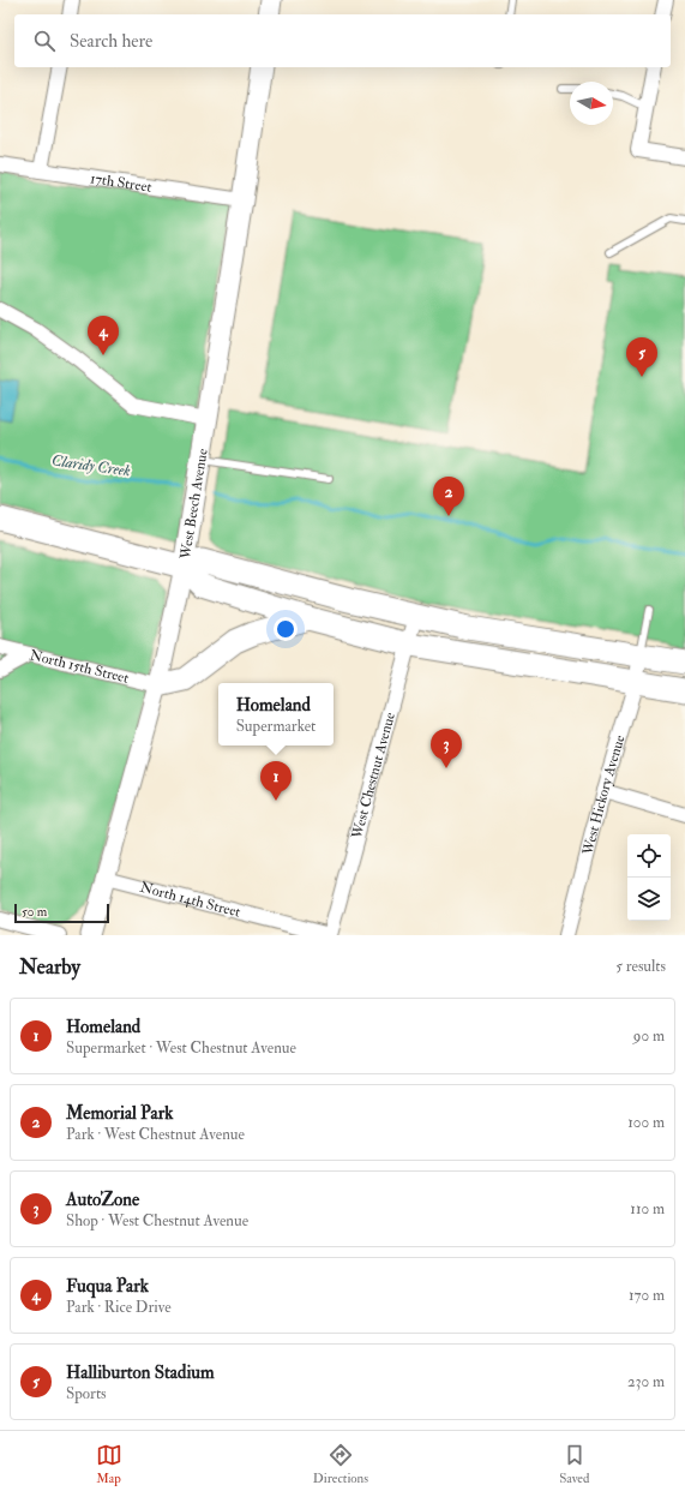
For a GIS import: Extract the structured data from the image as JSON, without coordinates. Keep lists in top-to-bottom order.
{
  "streets": {
    "main road": ["West Beech Avenue"],
    "street": [
      "17th Street",
      "North 15th Street",
      "West Chestnut Avenue",
      "West Hickory Avenue",
      "North 14th Street"
    ]
  },
  "crossings": [
    ["17th Street", "West Beech Avenue"],
    ["West Beech Avenue", "North 15th Street"],
    ["West Beech Avenue", "North 14th Street"],
    ["West Chestnut Avenue", "North 14th Street"]
  ],
  "water": ["Claridy Creek"],
  "scale_bar": "50 m",
  "north": "right",
  "page": {
    "search": "Search here",
    "pins": [
      "4",
      "5",
      "2",
      "3",
      "1"
    ],
    "popup": ["Homeland", "Supermarket"],
    "scale": "50 m",
    "heading": ["Nearby", "5 results"],
    "list": [
      {
        "mark": "1",
        "name": "Homeland",
        "note": "Supermarket · West Chestnut Avenue",
        "value": "90 m"
      },
      {
        "mark": "2",
        "name": "Memorial Park",
        "note": "Park · West Chestnut Avenue",
        "value": "100 m"
      },
      {
        "mark": "3",
        "name": "AutoZone",
        "note": "Shop · West Chestnut Avenue",
        "value": "110 m"
      },
      {
        "mark": "4",
        "name": "Fuqua Park",
        "note": "Park · Rice Drive",
        "value": "170 m"
      },
      {
        "mark": "5",
        "name": "Halliburton Stadium",
        "note": "Sports",
        "value": "230 m"
      }
    ],
    "nav": ["Map", "Directions", "Saved"]
  }
}
